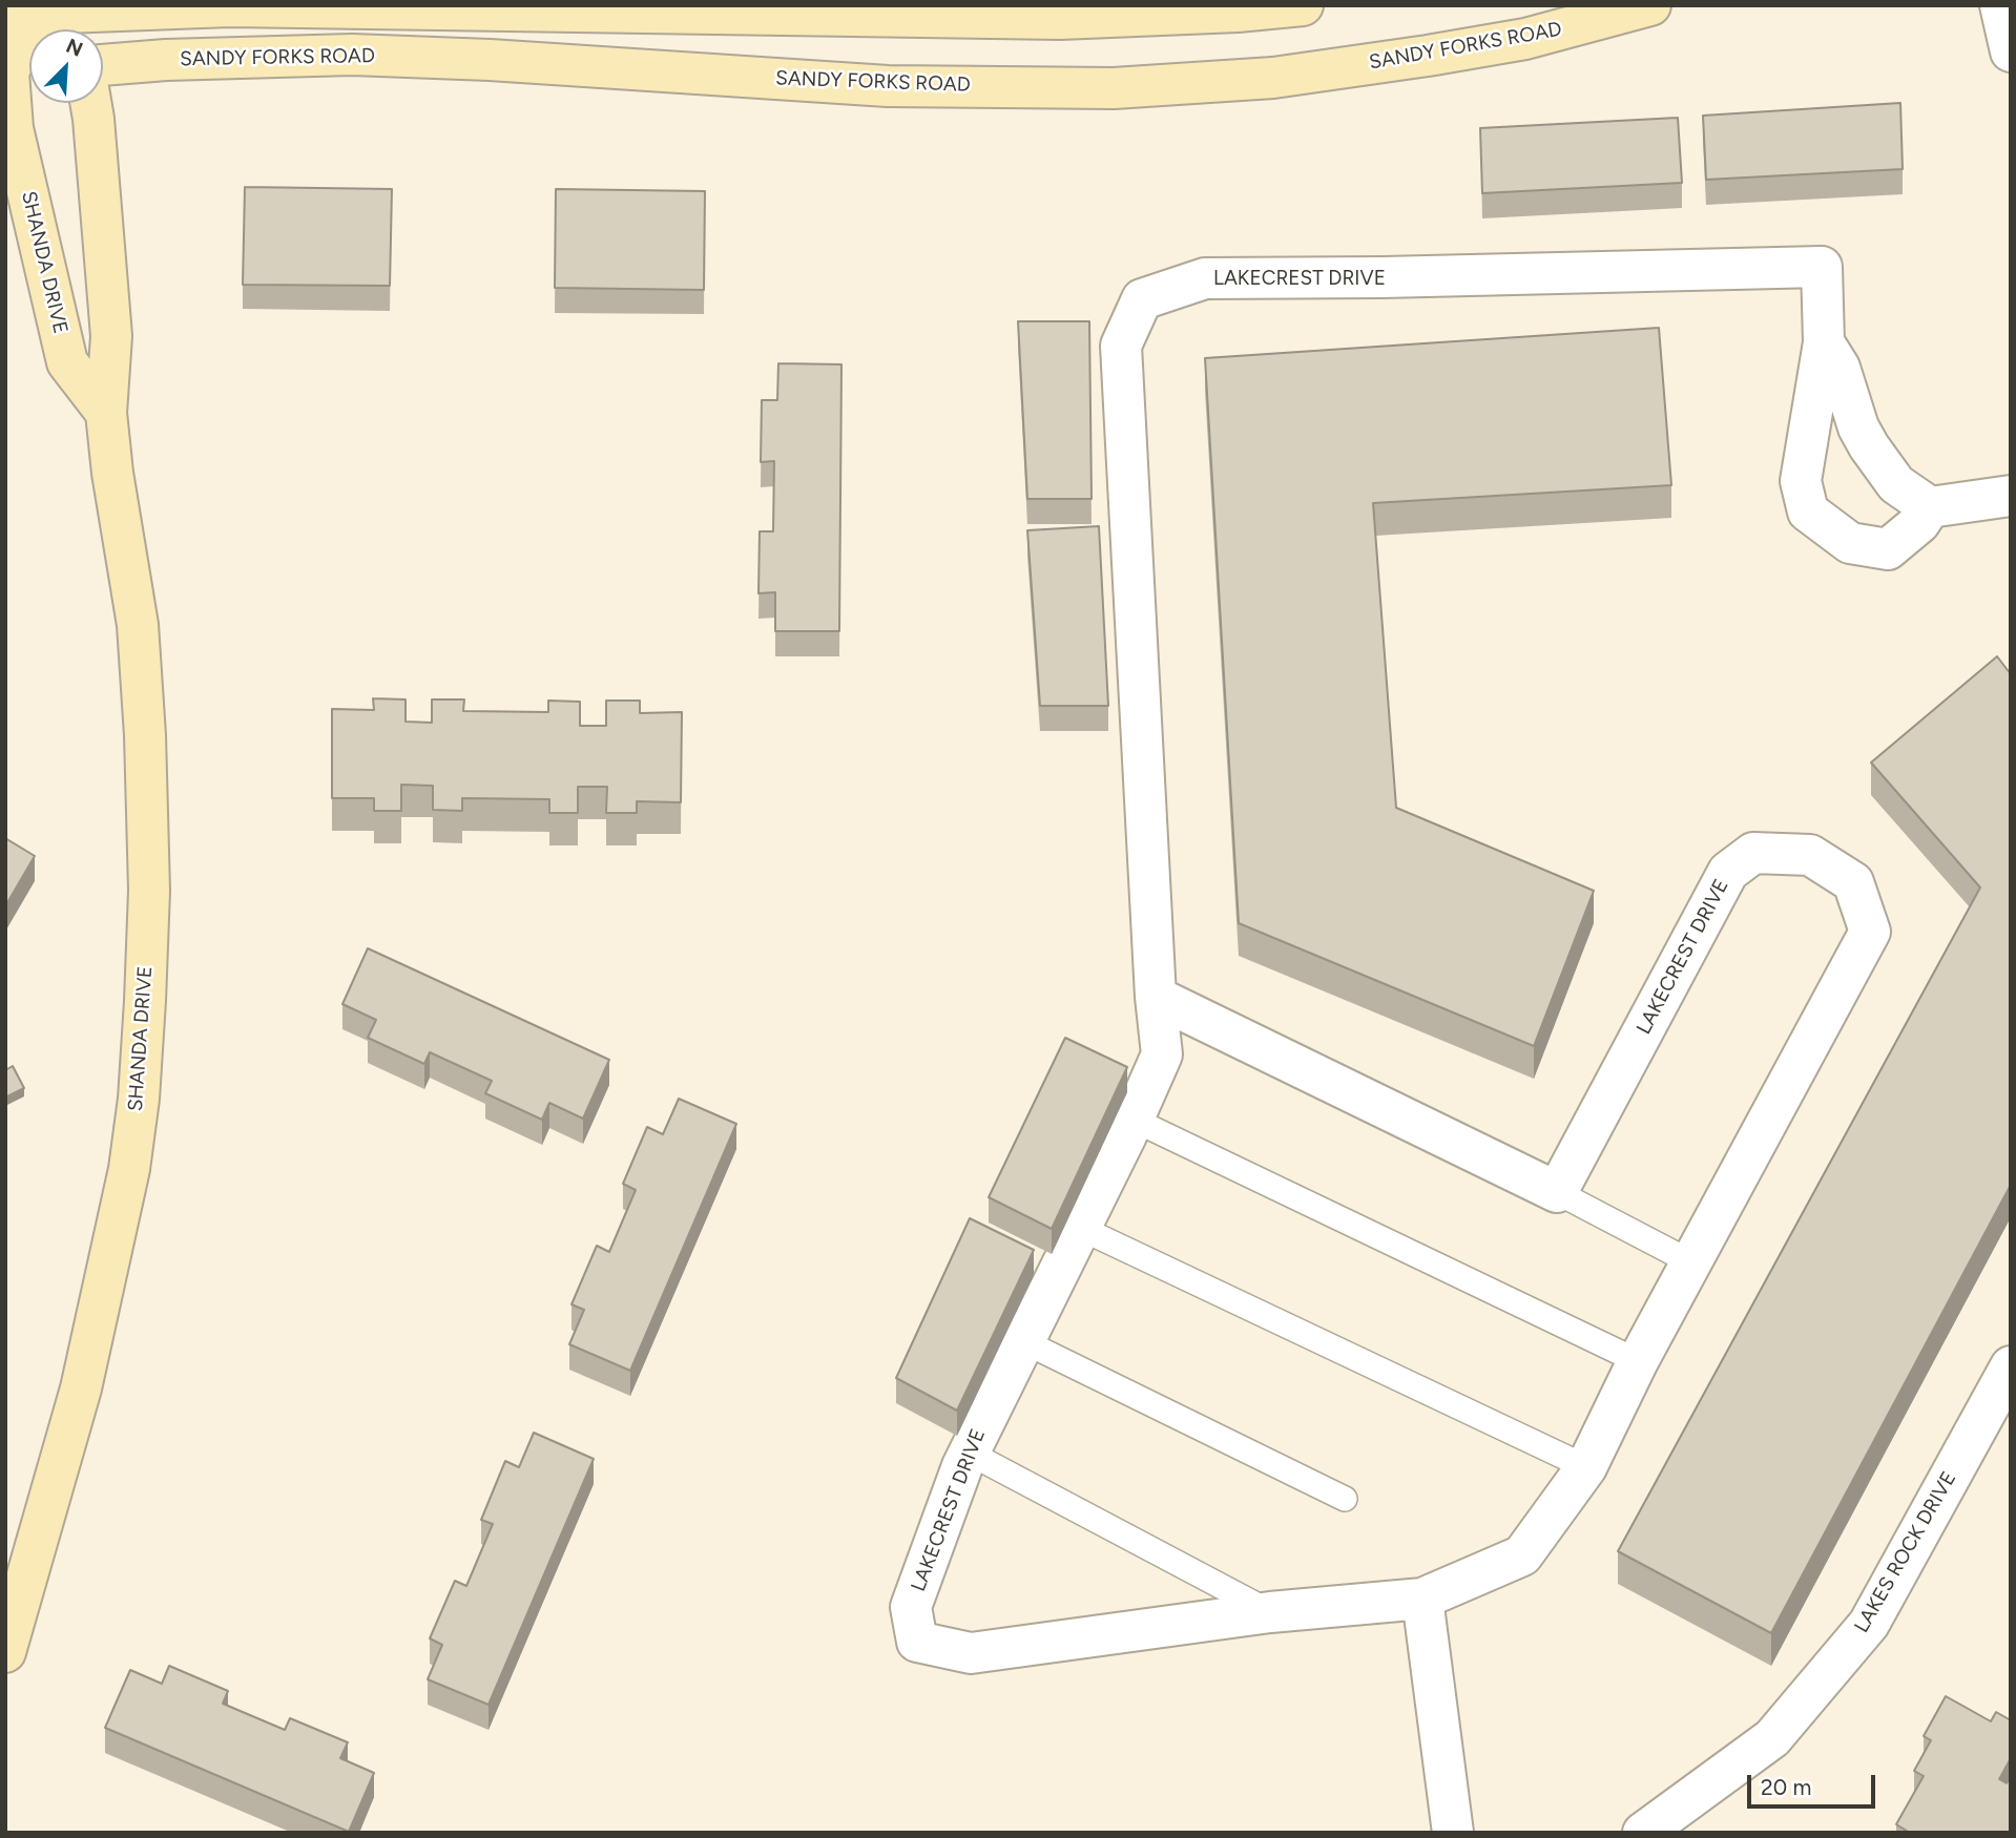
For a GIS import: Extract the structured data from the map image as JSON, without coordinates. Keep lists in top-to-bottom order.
{
  "streets": {
    "street": [
      "SANDY FORKS ROAD",
      "SHANDA DRIVE",
      "LAKECREST DRIVE",
      "LAKES ROCK DRIVE"
    ]
  },
  "scale_bar": "20 m",
  "north": "top right"
}
